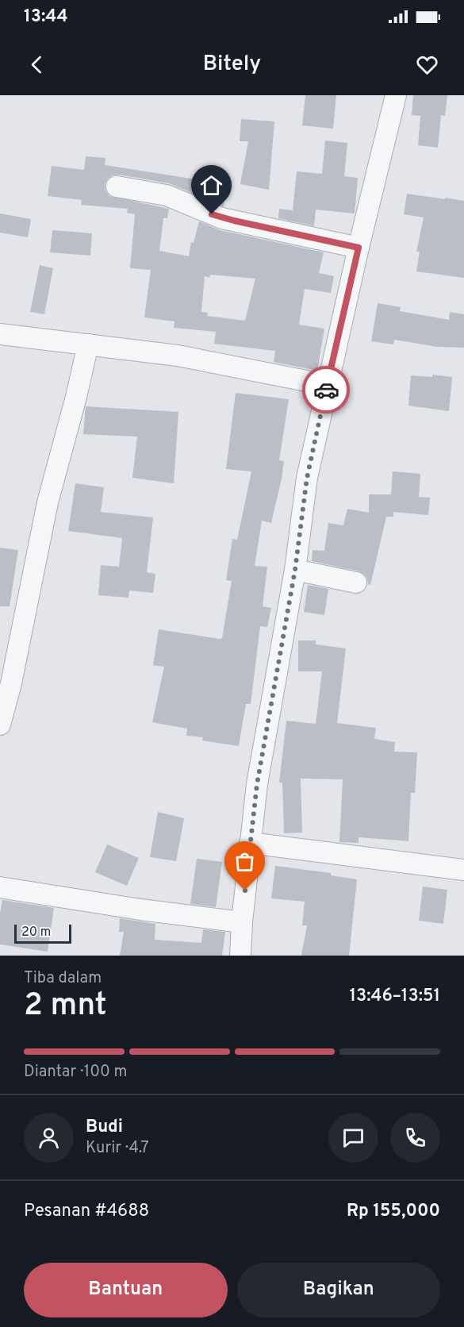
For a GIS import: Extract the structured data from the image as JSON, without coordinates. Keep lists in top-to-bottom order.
{
  "scale_bar": "20 m",
  "page": {
    "status": "13:44",
    "header": "Bitely",
    "scale": "20 m",
    "heading": ["2 mnt", "Tiba dalam", "13:46–13:51"],
    "panel": [
      "Budi",
      "Kurir · 4.7",
      "Pesanan #4688",
      "Rp 155,000"
    ],
    "bar": "Diantar · 100 m",
    "buttons": ["Bantuan", "Bagikan"]
  }
}
